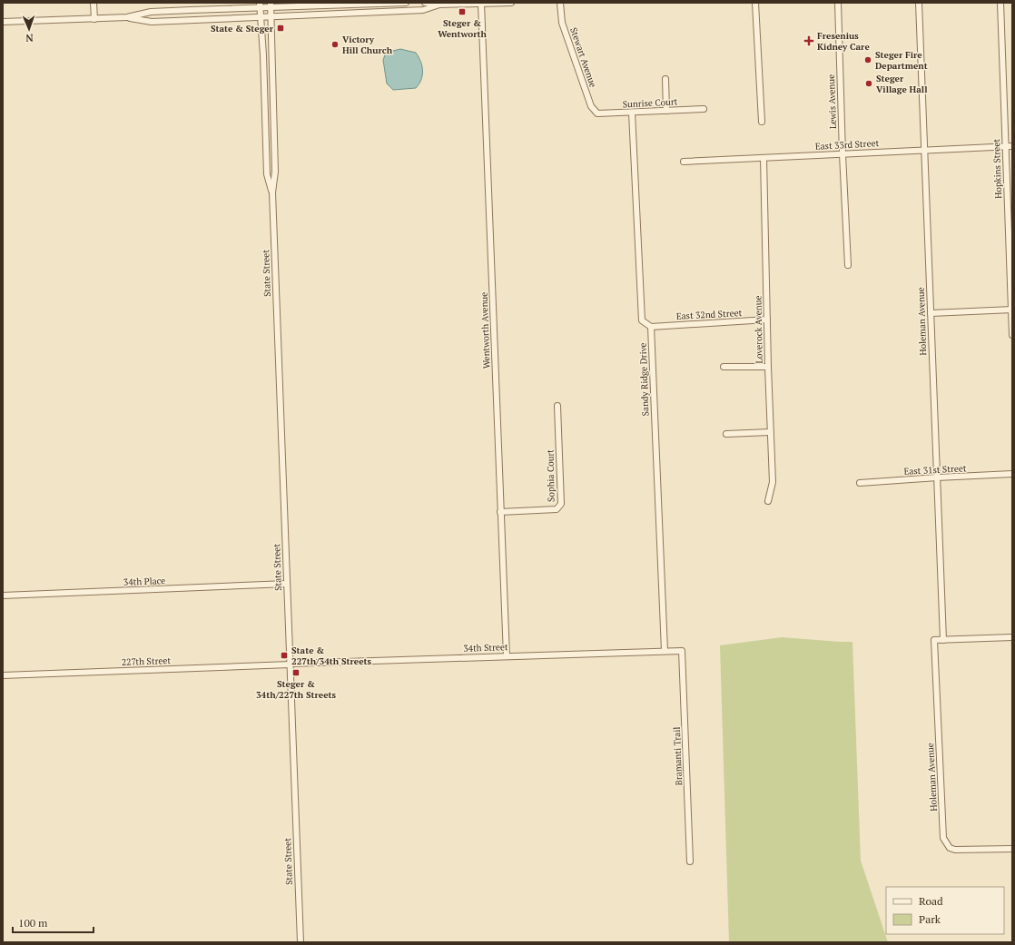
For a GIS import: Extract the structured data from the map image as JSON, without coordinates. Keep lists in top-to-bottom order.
{
  "streets": {
    "street": [
      "Stewart Avenue",
      "Lewis Avenue",
      "Sunrise Court",
      "East 33rd Street",
      "Hopkins Street",
      "State Street",
      "East 32nd Street",
      "Holeman Avenue",
      "Loverock Avenue",
      "Wentworth Avenue",
      "Sandy Ridge Drive",
      "East 31st Street",
      "Sophia Court",
      "34th Place",
      "34th Street",
      "227th Street",
      "Bramanti Trail"
    ]
  },
  "crossings": [
    ["Stewart Avenue", "Sunrise Court"],
    ["Lewis Avenue", "East 33rd Street"],
    ["East 33rd Street", "Hopkins Street"],
    ["East 33rd Street", "Holeman Avenue"],
    ["East 33rd Street", "Loverock Avenue"],
    ["State Street", "34th Place"],
    ["State Street", "34th Street"],
    ["State Street", "227th Street"],
    ["East 32nd Street", "Loverock Avenue"],
    ["East 32nd Street", "Sandy Ridge Drive"],
    ["Holeman Avenue", "East 31st Street"],
    ["Wentworth Avenue", "Sophia Court"],
    ["Wentworth Avenue", "34th Street"],
    ["Sandy Ridge Drive", "34th Street"],
    ["34th Street", "227th Street"],
    ["34th Street", "Bramanti Trail"]
  ],
  "places": {
    "transit": [
      "Steger & Wentworth",
      "State & Steger",
      "State & 227th/34th Streets",
      "Steger & 34th/227th Streets"
    ],
    "health": ["Fresenius Kidney Care"],
    "other": ["Victory Hill Church", "Steger Fire Department", "Steger Village Hall"]
  },
  "legend": ["Road", "Park"],
  "scale_bar": "100 m",
  "north": "bottom"
}
